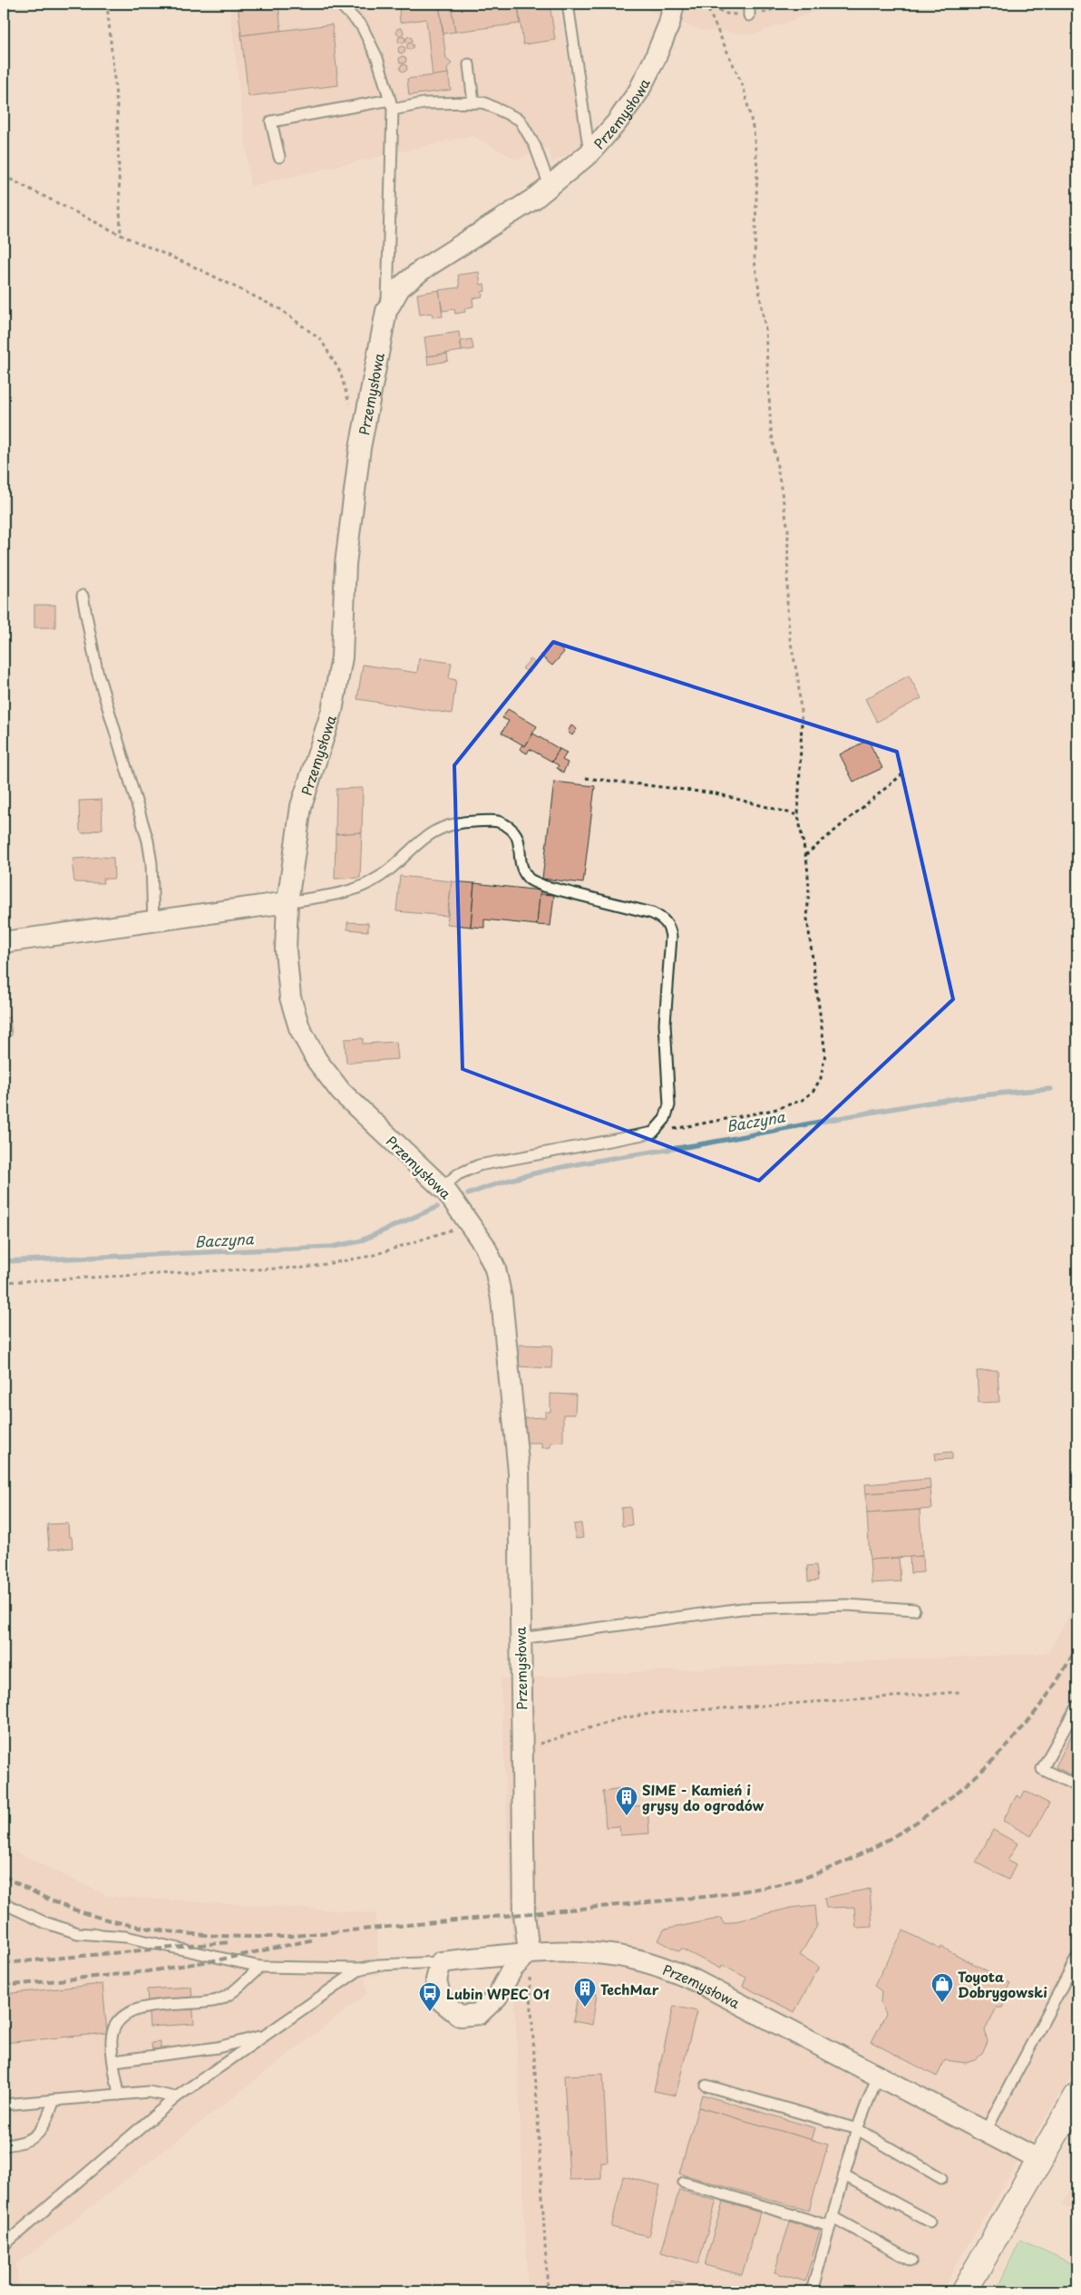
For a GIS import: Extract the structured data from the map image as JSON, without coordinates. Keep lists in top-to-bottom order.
{
  "streets": {
    "street": ["Przemysłowa"]
  },
  "water": ["Baczyna"],
  "places": {
    "building": ["SIME - Kamień i grysy do ogrodów", "TechMar"],
    "shop": ["Toyota Dobrygowski"],
    "bus stop": ["Lubin WPEC 01"]
  }
}
